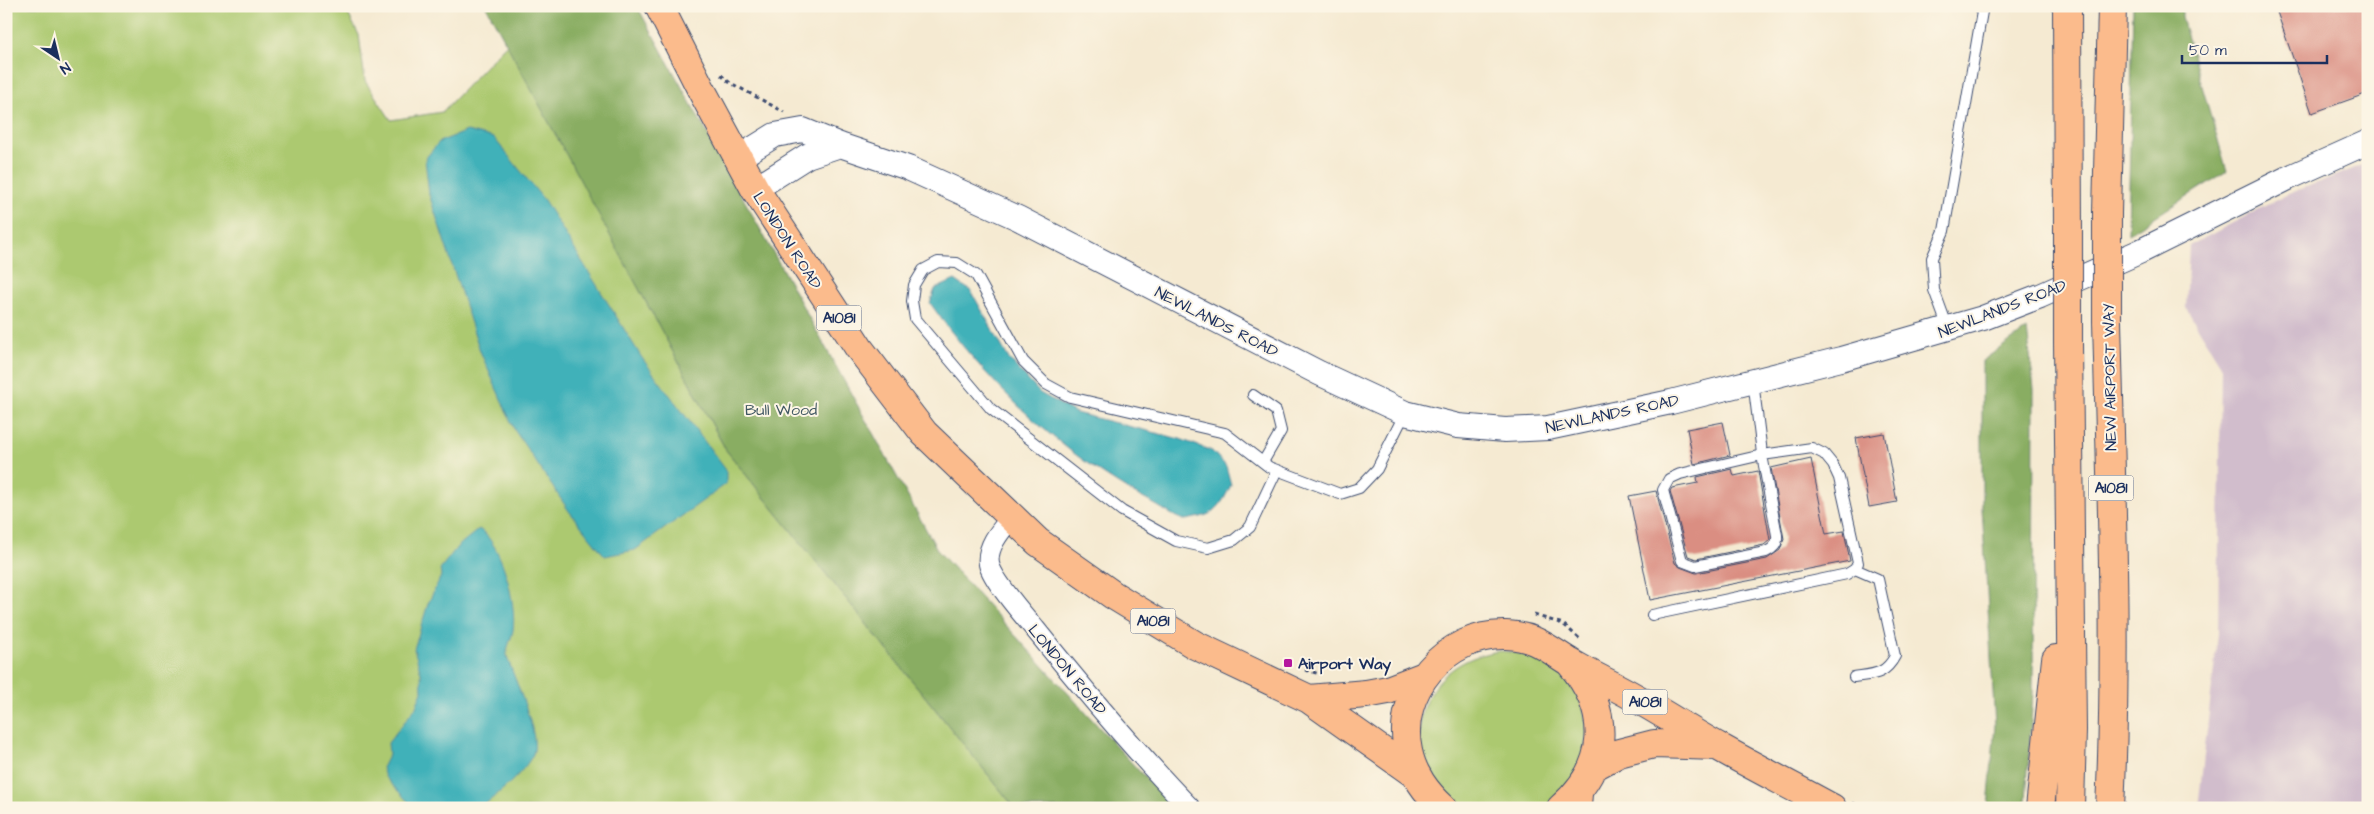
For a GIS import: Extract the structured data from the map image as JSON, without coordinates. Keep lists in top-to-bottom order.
{
  "streets": {
    "main road": ["LONDON ROAD", "A1081", "NEW AIRPORT WAY"],
    "street": ["NEWLANDS ROAD"]
  },
  "parks": ["Bull Wood"],
  "places": {
    "transit": ["Airport Way"]
  },
  "scale_bar": "50 m",
  "north": "bottom right"
}
